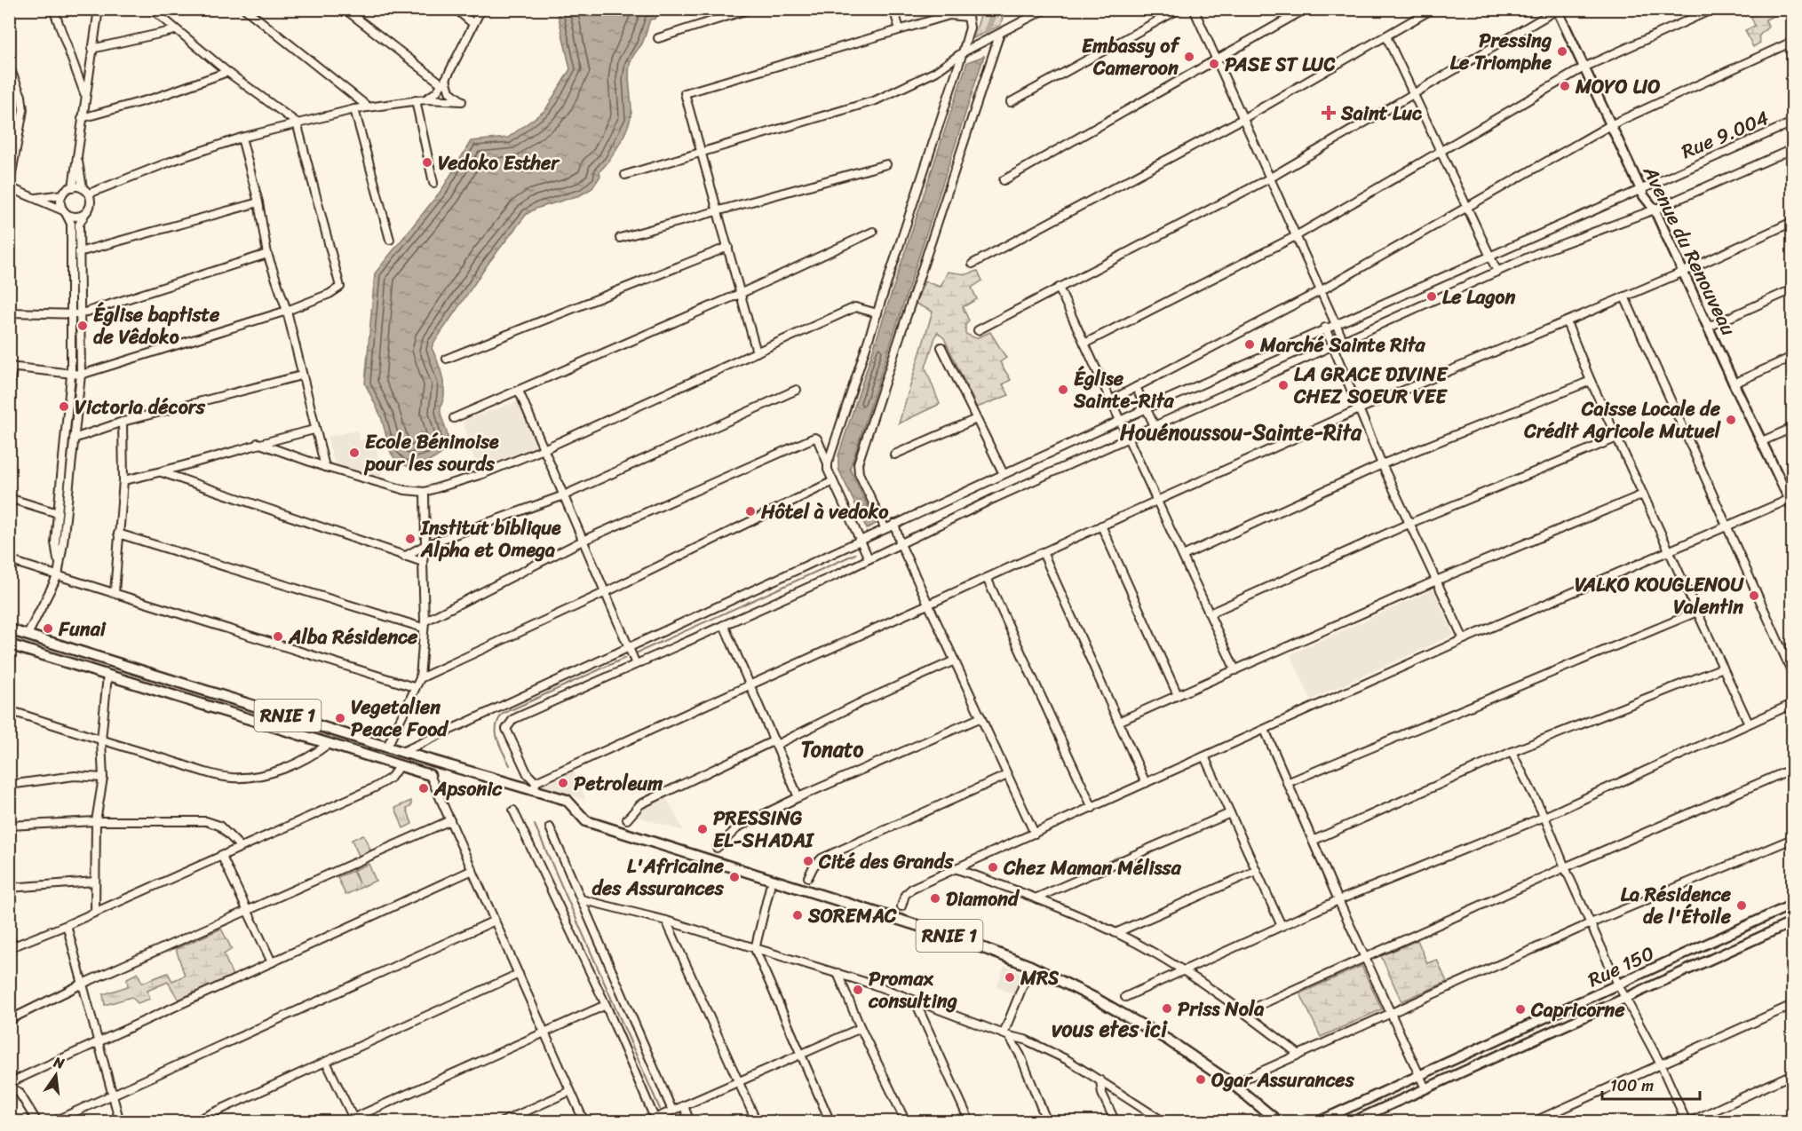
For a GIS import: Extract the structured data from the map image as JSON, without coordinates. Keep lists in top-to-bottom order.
{
  "streets": {
    "highway": ["RNIE 1"],
    "main road": ["Avenue du Renouveau", "Rue 150"],
    "street": ["Rue 9.004"]
  },
  "crossings": [
    ["Rue 9.004", "Avenue du Renouveau"],
    ["Rue 9.004", "RNIE 1"]
  ],
  "districts": ["Houénoussou-Sainte-Rita", "Tonato", "vous etes ici"],
  "places": {
    "other": [
      "Pressing Le Triomphe",
      "Embassy of Cameroon",
      "PASE ST LUC",
      "MOYO LIO",
      "Vedoko Esther",
      "Le Lagon",
      "Église baptiste de Vêdoko",
      "Marché Sainte Rita",
      "LA GRACE DIVINE CHEZ SOEUR VEE",
      "Église Sainte-Rita",
      "Victoria décors",
      "Caisse Locale de Crédit Agricole Mutuel",
      "Ecole Béninoise pour les sourds",
      "Hôtel à vedoko",
      "Institut biblique Alpha et Omega",
      "VALKO KOUGLENOU Valentin",
      "Funai",
      "Alba Résidence",
      "Vegetalien Peace Food",
      "Petroleum",
      "Apsonic",
      "PRESSING EL-SHADAI",
      "Cité des Grands",
      "Chez Maman Mélissa",
      "L'Africaine des Assurances",
      "Diamond",
      "La Résidence de l'Étoile",
      "SOREMAC",
      "MRS",
      "Promax consulting",
      "Priss Nola",
      "Capricorne",
      "Ogar Assurances"
    ],
    "health": ["Saint Luc"]
  },
  "scale_bar": "100 m",
  "north": "top"
}
